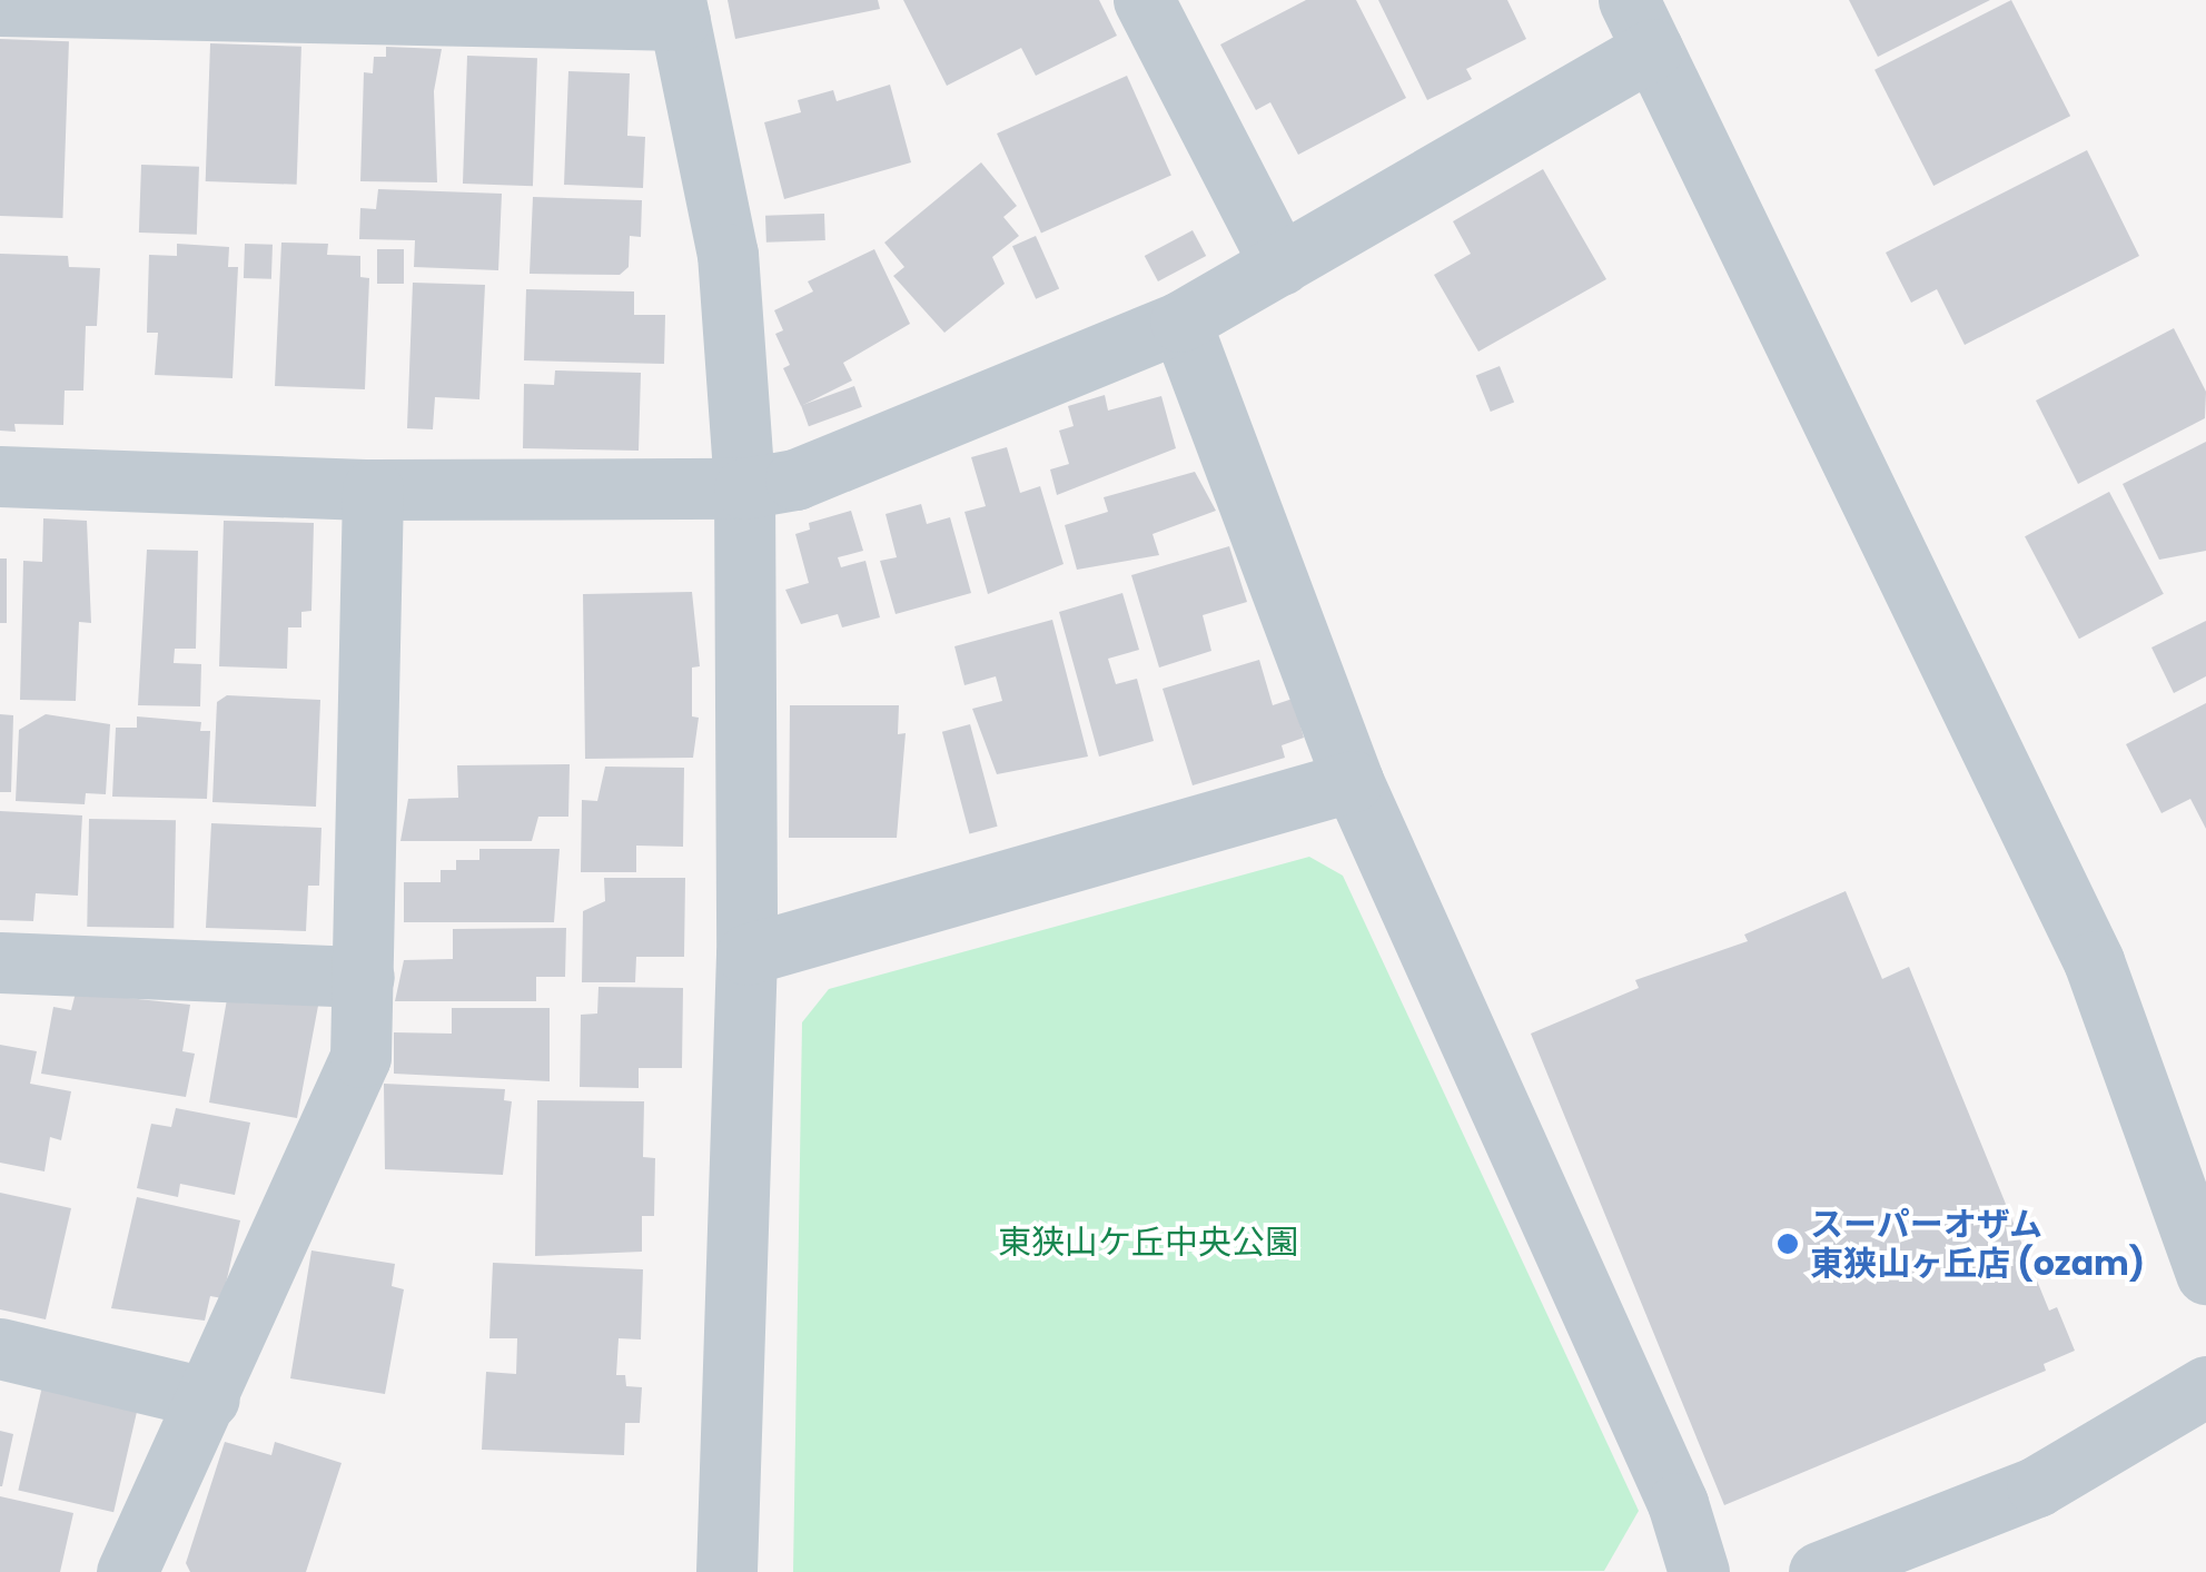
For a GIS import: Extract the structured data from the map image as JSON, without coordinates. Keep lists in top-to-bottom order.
{
  "parks": ["東狭山ケ丘中央公園"],
  "places": ["スーパーオザム 東狭山ヶ丘店 (ozam)"]
}
